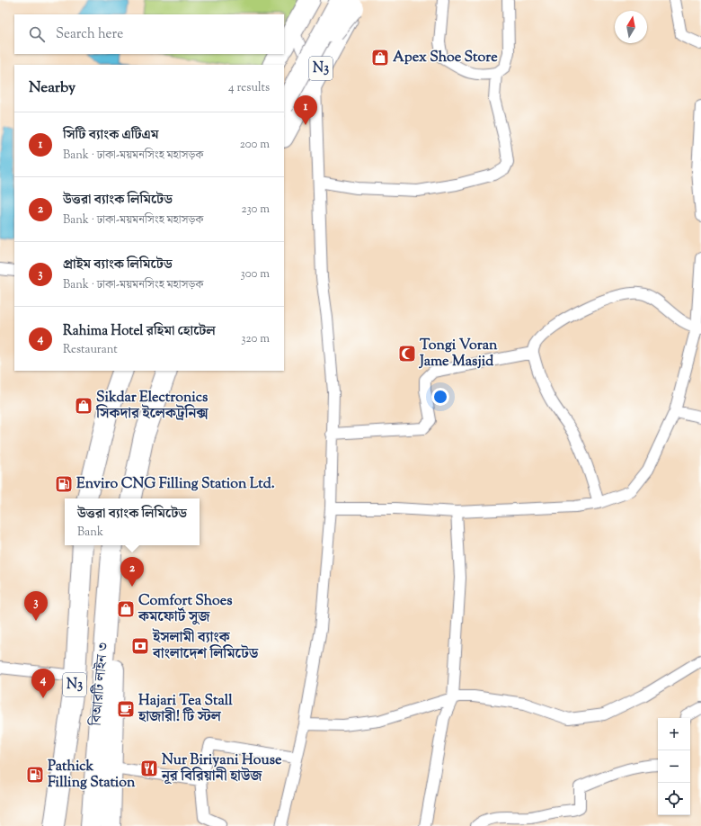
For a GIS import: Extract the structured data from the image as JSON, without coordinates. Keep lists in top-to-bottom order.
{
  "streets": {
    "highway": ["N3", "বিআরটি লাইন ৩"]
  },
  "places": {
    "shop": ["Apex Shoe Store", "Sikdar Electronics সিকদার ইলেকট্রনিক্স", "Comfort Shoes কমফোর্ট সুজ"],
    "mosque": ["Tongi Voran Jame Masjid"],
    "fuel station": ["Enviro CNG Filling Station Ltd.", "Pathick Filling Station"],
    "bank": ["ইসলামী ব্যাংক বাংলাদেশ লিমিটেড"],
    "cafe": ["Hajari Tea Stall হাজারী! টি স্টল"],
    "restaurant": ["Nur Biriyani House নূর বিরিয়ানী হাউজ"]
  },
  "north": "top",
  "page": {
    "search": "Search here",
    "heading": ["Nearby", "4 results"],
    "pins": [
      "1",
      "2",
      "3",
      "4"
    ],
    "list": [
      {
        "mark": "1",
        "name": "সিটি ব্যাংক এটিএম",
        "note": "Bank · ঢাকা-ময়মনসিংহ মহাসড়ক",
        "value": "200 m"
      },
      {
        "mark": "2",
        "name": "উত্তরা ব্যাংক লিমিটেড",
        "note": "Bank · ঢাকা-ময়মনসিংহ মহাসড়ক",
        "value": "230 m"
      },
      {
        "mark": "3",
        "name": "প্রাইম ব্যাংক লিমিটেড",
        "note": "Bank · ঢাকা-ময়মনসিংহ মহাসড়ক",
        "value": "300 m"
      },
      {
        "mark": "4",
        "name": "Rahima Hotel রহিমা হোটেল",
        "note": "Restaurant",
        "value": "320 m"
      }
    ],
    "popup": ["উত্তরা ব্যাংক লিমিটেড", "Bank"],
    "map_buttons": ["+", "−"]
  }
}
